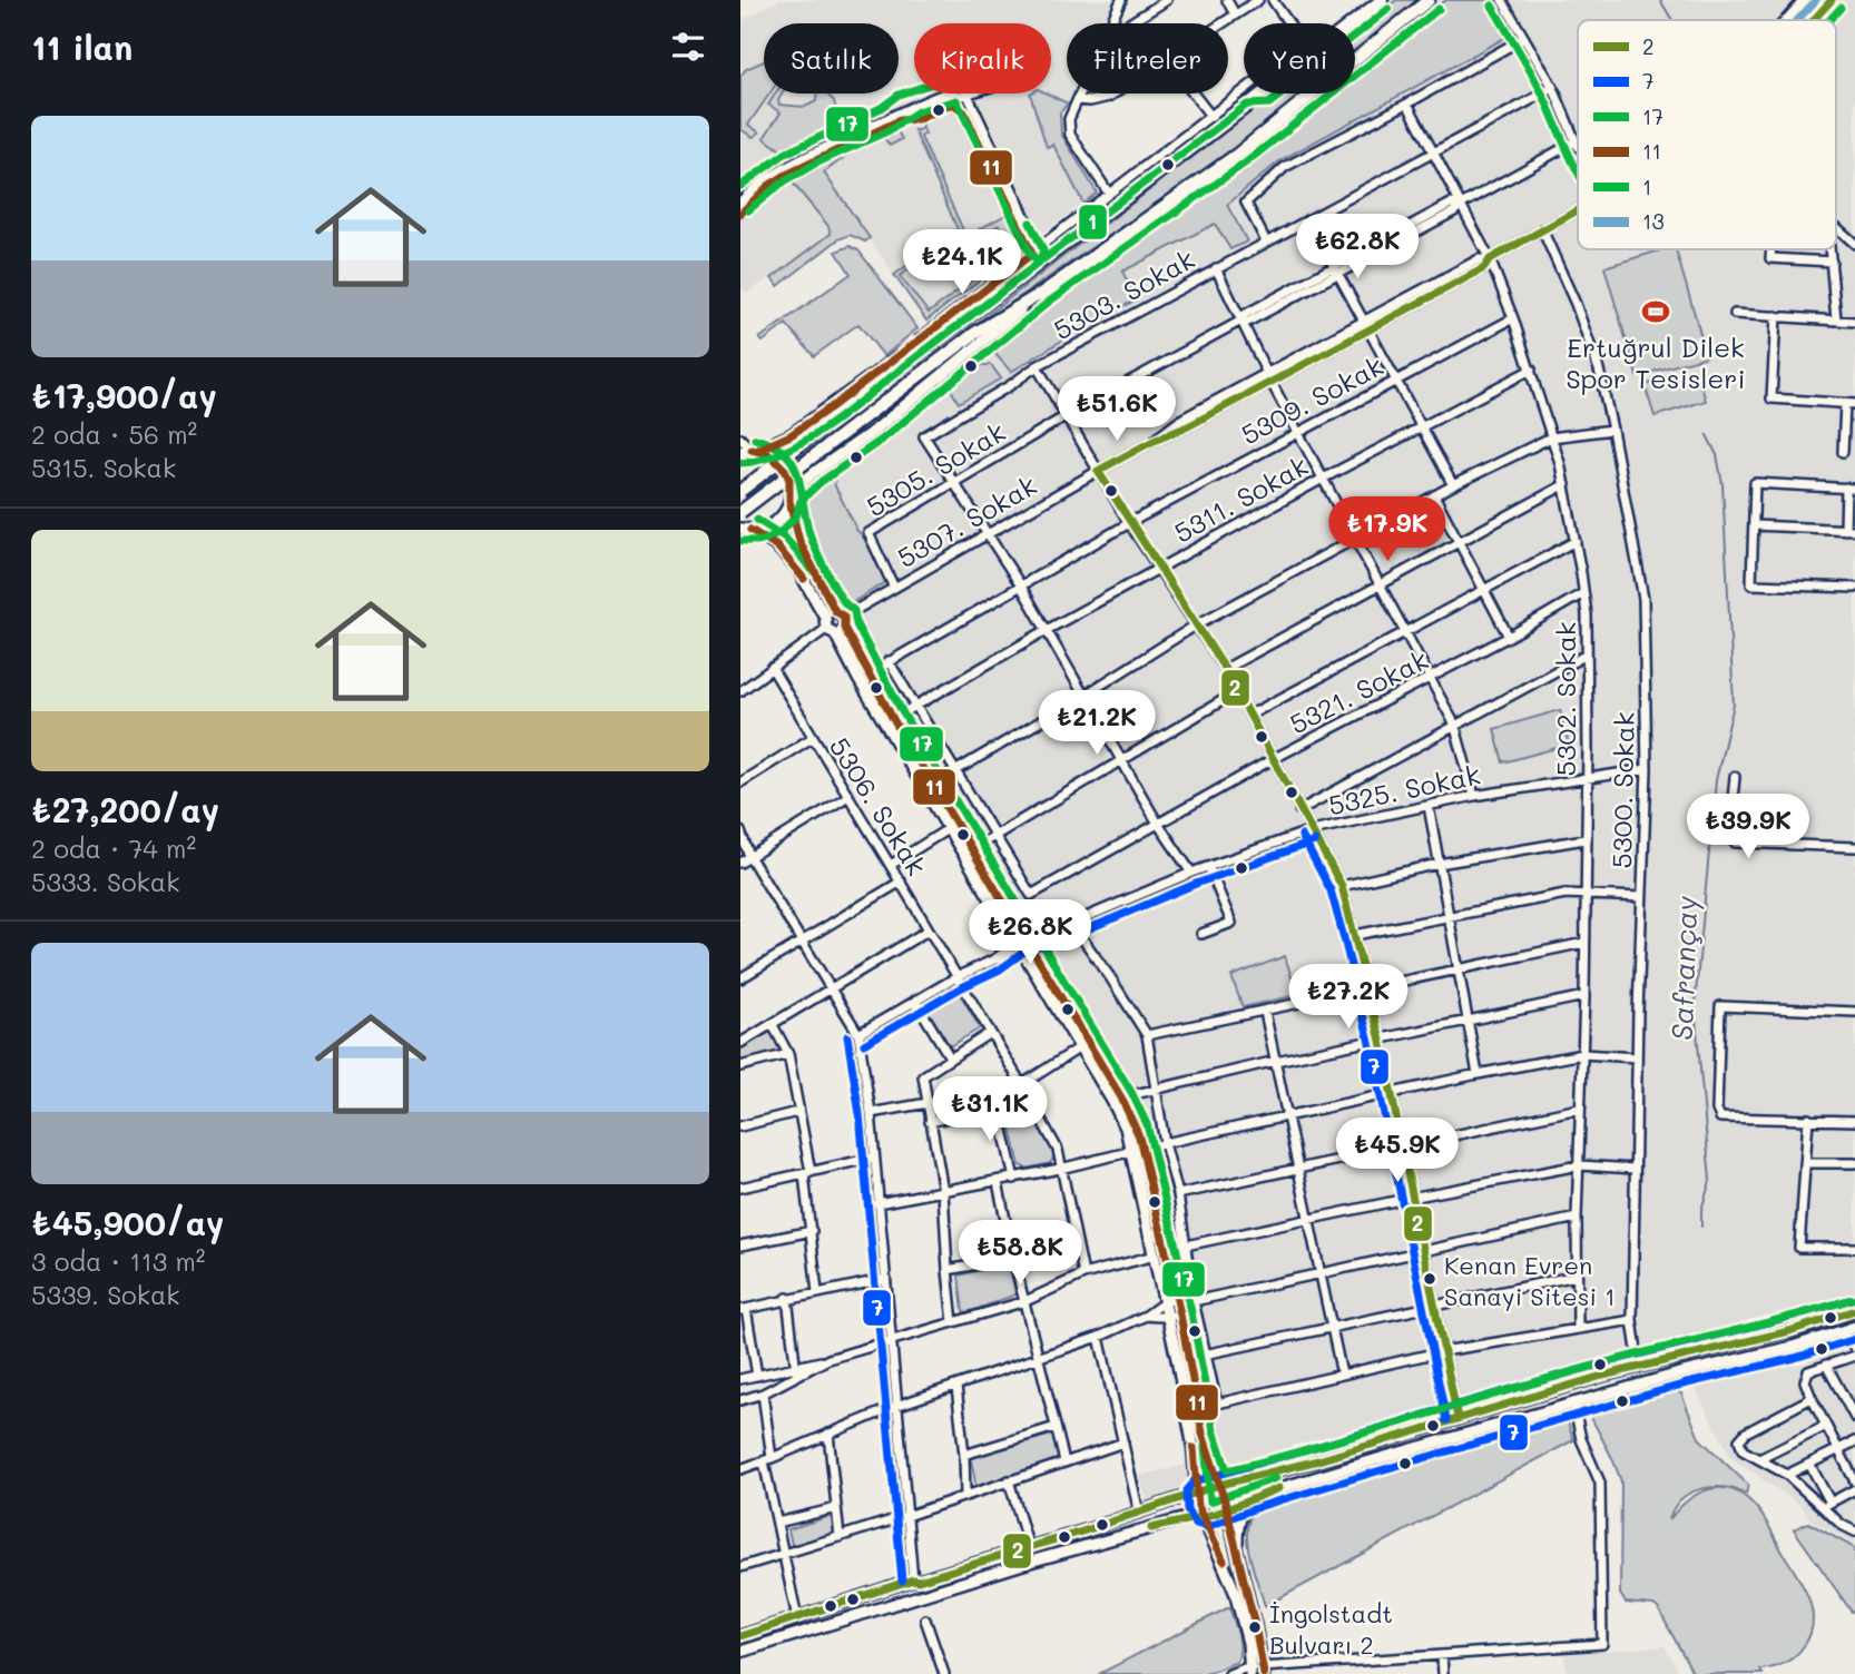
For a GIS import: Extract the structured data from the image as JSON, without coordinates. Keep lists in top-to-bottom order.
{
  "streets": {
    "street": [
      "5303. Sokak",
      "5309. Sokak",
      "5305. Sokak",
      "5311. Sokak",
      "5307. Sokak",
      "5321. Sokak",
      "5302. Sokak",
      "5325. Sokak",
      "5300. Sokak",
      "5306. Sokak"
    ]
  },
  "crossings": [
    ["5303. Sokak", "5309. Sokak"],
    ["5303. Sokak", "5305. Sokak"],
    ["5303. Sokak", "5311. Sokak"],
    ["5303. Sokak", "5307. Sokak"],
    ["5303. Sokak", "5321. Sokak"],
    ["5303. Sokak", "5302. Sokak"],
    ["5303. Sokak", "5325. Sokak"],
    ["5309. Sokak", "5302. Sokak"],
    ["5305. Sokak", "5307. Sokak"],
    ["5305. Sokak", "5302. Sokak"],
    ["5311. Sokak", "5302. Sokak"],
    ["5307. Sokak", "5302. Sokak"],
    ["5307. Sokak", "5306. Sokak"],
    ["5321. Sokak", "5302. Sokak"],
    ["5302. Sokak", "5325. Sokak"],
    ["5325. Sokak", "5300. Sokak"]
  ],
  "water": ["Safrançay"],
  "places": {
    "sports": ["Ertuğrul Dilek Spor Tesisleri"],
    "other": ["Kenan Evren Sanayi Sitesi 1", "İngolstadt Bulvarı 2"]
  },
  "lines": [
    "transit line 2",
    "transit line 13",
    "transit line 1",
    "transit line 17",
    "transit line 11",
    "transit line 7"
  ],
  "legend": [
    "2",
    "7",
    "17",
    "11",
    "1",
    "13"
  ],
  "page": {
    "heading": "11 ilan",
    "chip": [
      "Satılık",
      "Kiralık",
      "Filtreler",
      "Yeni"
    ],
    "list": [
      {
        "name": "₺17,900/ay",
        "note": "2 oda · 56 m² · 5315. Sokak"
      },
      {
        "name": "₺27,200/ay",
        "note": "2 oda · 74 m² · 5333. Sokak"
      },
      {
        "name": "₺45,900/ay",
        "note": "3 oda · 113 m² · 5339. Sokak"
      }
    ],
    "price": [
      "₺62.8K",
      "₺24.1K",
      "₺51.6K",
      "₺17.9K",
      "₺21.2K",
      "₺39.9K",
      "₺26.8K",
      "₺27.2K",
      "₺31.1K",
      "₺45.9K",
      "₺58.8K"
    ]
  }
}
